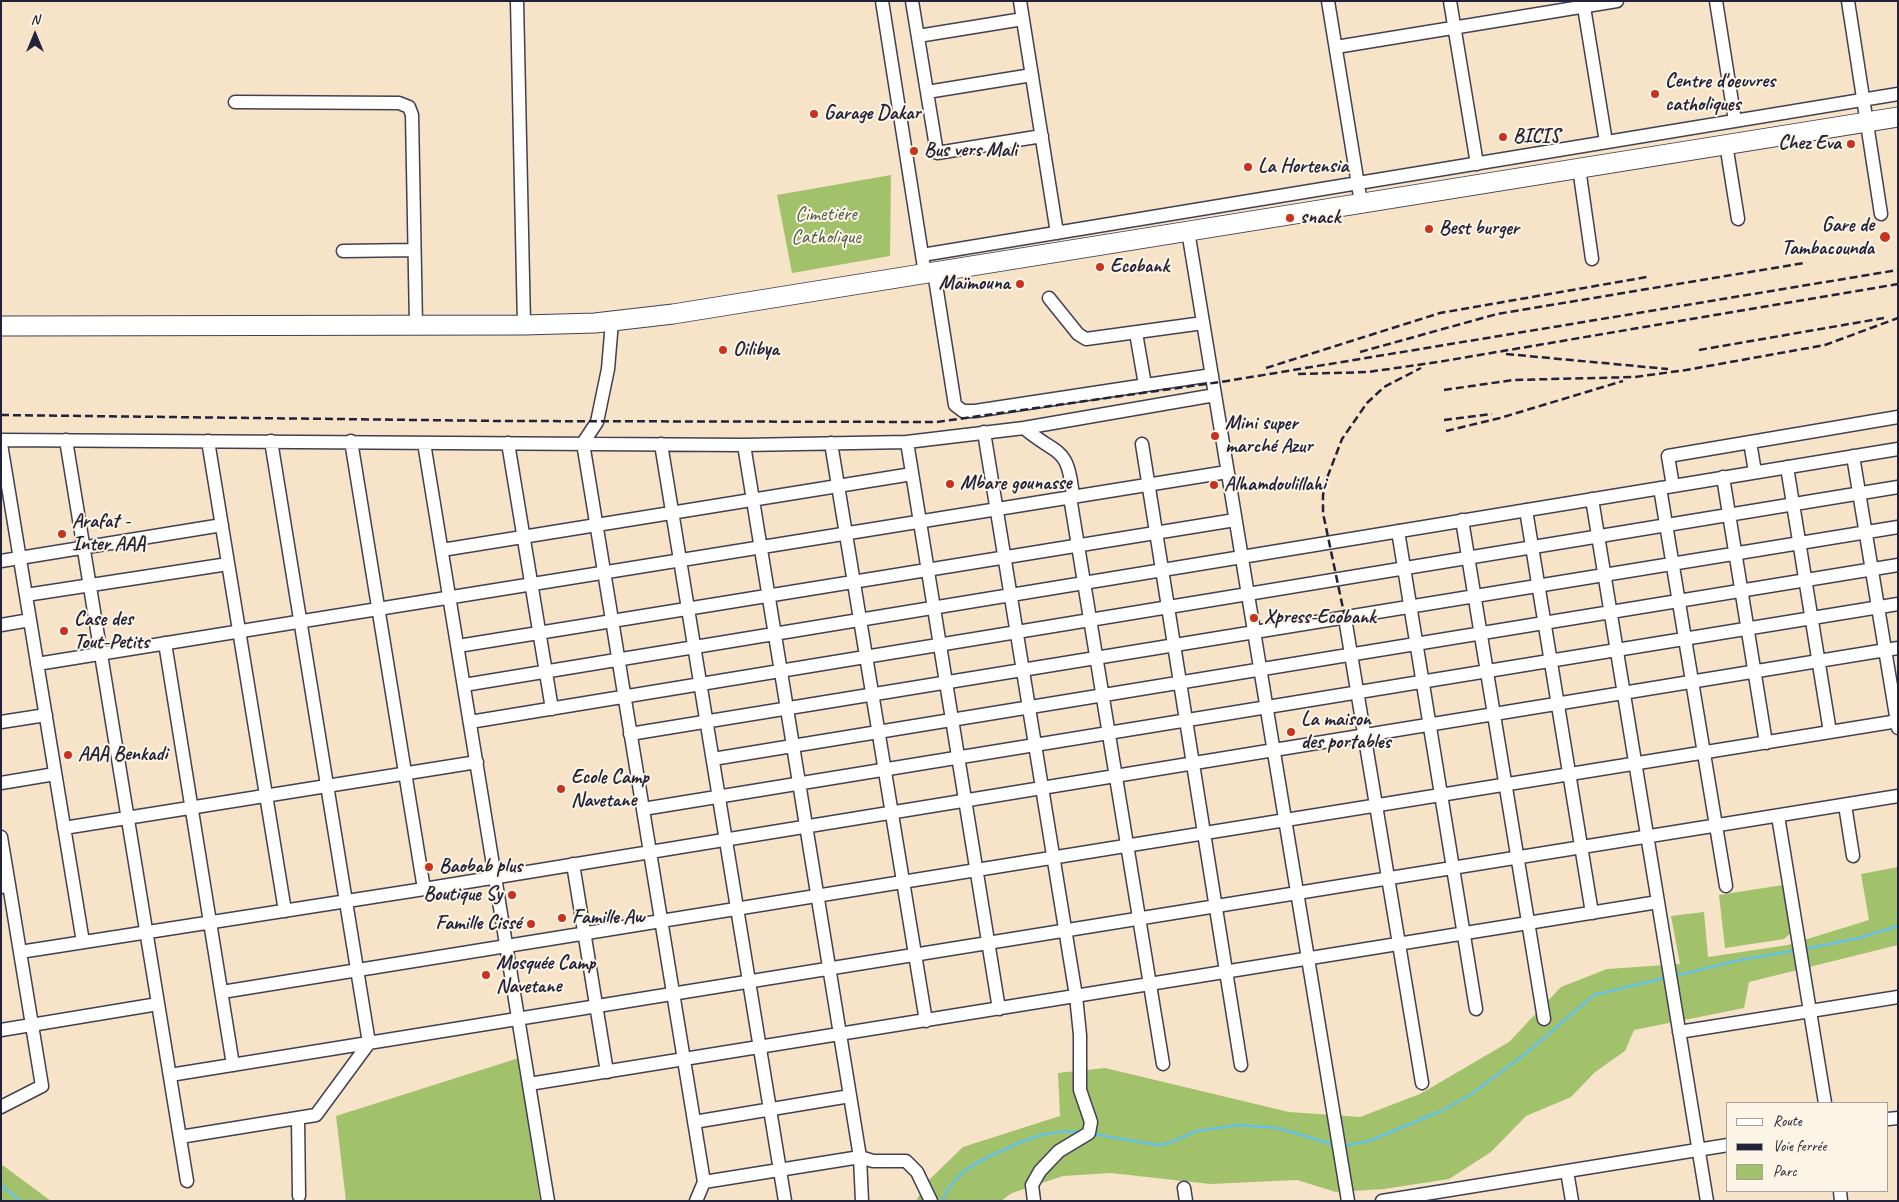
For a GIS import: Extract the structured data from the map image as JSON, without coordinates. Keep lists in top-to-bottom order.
{
  "parks": ["Cimetiére Catholique"],
  "places": [
    "Centre d'oeuvres catholiques",
    "Garage Dakar",
    "BICIS",
    "Chez Eva",
    "Bus vers Mali",
    "La Hortensia",
    "snack",
    "Best burger",
    "Gare de Tambacounda",
    "Ecobank",
    "Maïmouna",
    "Oilibya",
    "Mini super marché Azur",
    "Mbare gounasse",
    "Alhamdoulillahi",
    "Arafat - Inter AAA",
    "Xpress-Ecobank",
    "Case des Tout-Petits",
    "La maison des portables",
    "AAA Benkadi",
    "Ecole Camp Navetane",
    "Baobab plus",
    "Boutique Sy",
    "Famille Aw",
    "Famille Cissé",
    "Mosquée Camp Navetane"
  ],
  "legend": ["Route", "Voie ferrée", "Parc"],
  "north": "top"
}
